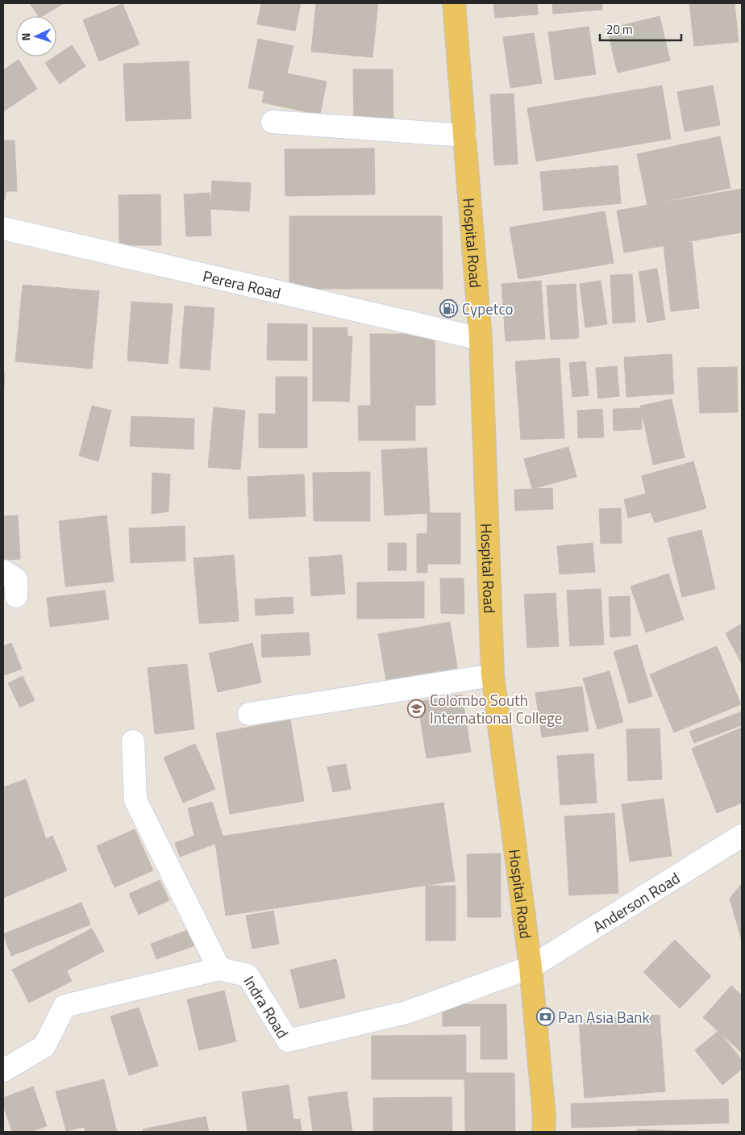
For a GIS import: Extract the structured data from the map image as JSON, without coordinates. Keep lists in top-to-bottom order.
{
  "streets": {
    "main road": ["Hospital Road"],
    "street": ["Perera Road", "Anderson Road", "Indra Road"]
  },
  "crossings": [
    ["Hospital Road", "Perera Road"],
    ["Hospital Road", "Anderson Road"],
    ["Hospital Road", "Indra Road"],
    ["Anderson Road", "Indra Road"]
  ],
  "places": {
    "fuel station": ["Cypetco"],
    "school or university": ["Colombo South International College"],
    "bank": ["Pan Asia Bank"]
  },
  "scale_bar": "20 m",
  "north": "left"
}
